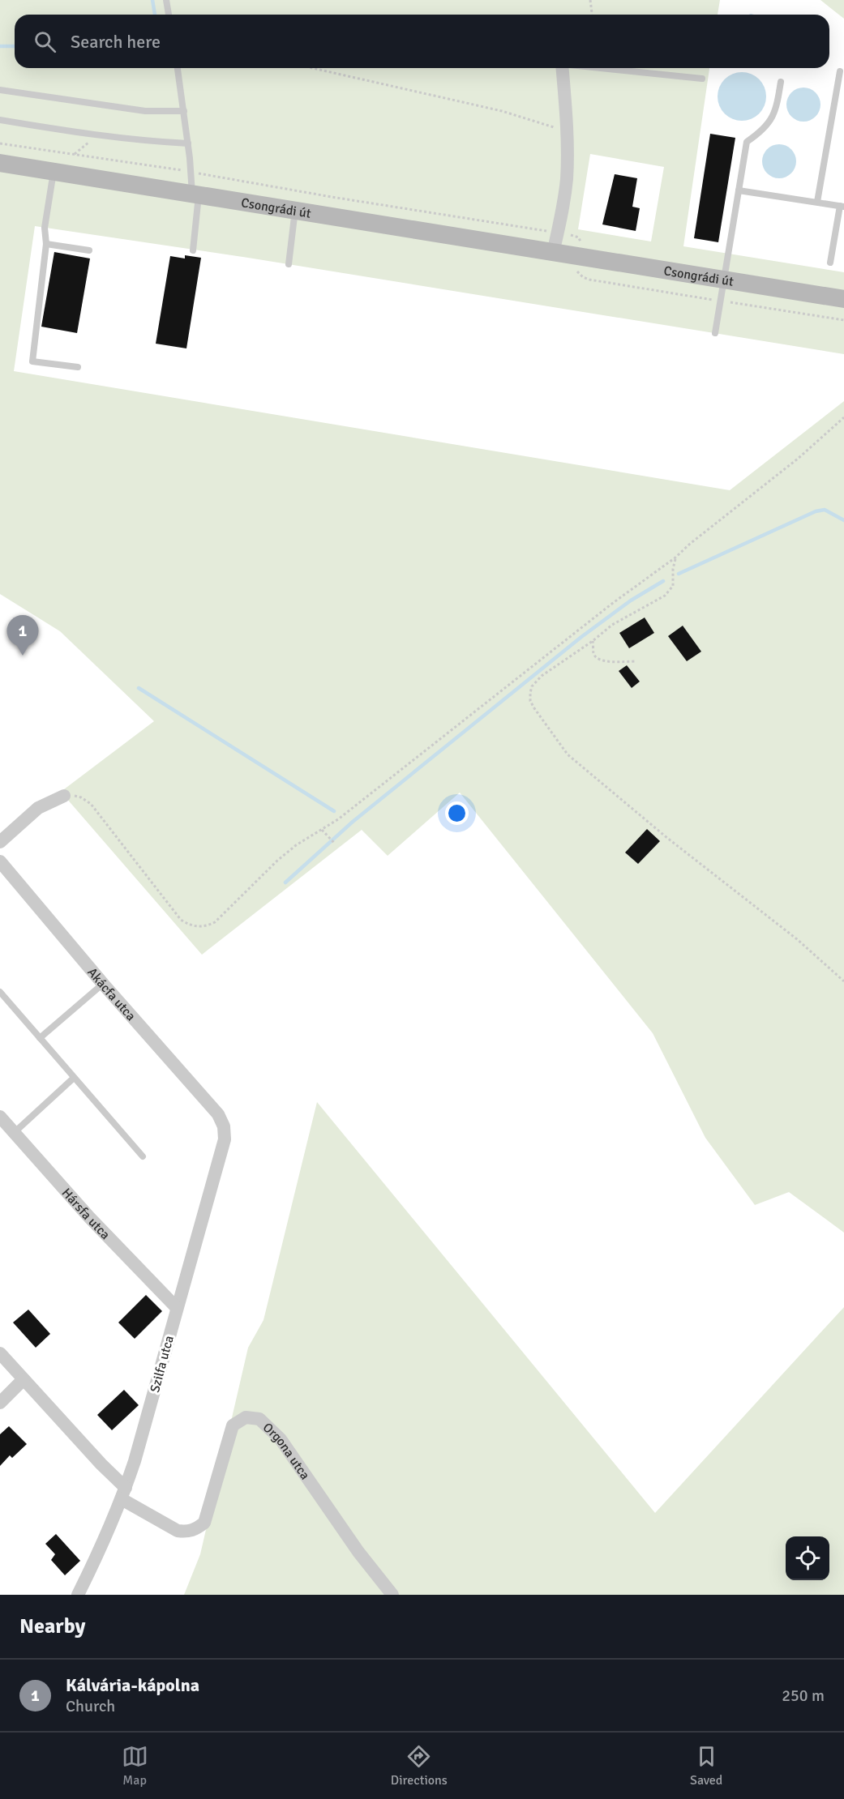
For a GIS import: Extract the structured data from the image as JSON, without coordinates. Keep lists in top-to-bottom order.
{
  "streets": {
    "main road": ["Csongrádi út"],
    "street": [
      "Akácfa utca",
      "Hársfa utca",
      "Szilfa utca",
      "Orgona utca"
    ]
  },
  "crossings": [
    ["Akácfa utca", "Szilfa utca"],
    ["Hársfa utca", "Szilfa utca"],
    ["Szilfa utca", "Orgona utca"]
  ],
  "page": {
    "search": "Search here",
    "pins": "1",
    "heading": "Nearby",
    "list": [
      {
        "mark": "1",
        "name": "Kálvária-kápolna",
        "note": "Church",
        "value": "250 m"
      }
    ],
    "nav": ["Map", "Directions", "Saved"]
  }
}
